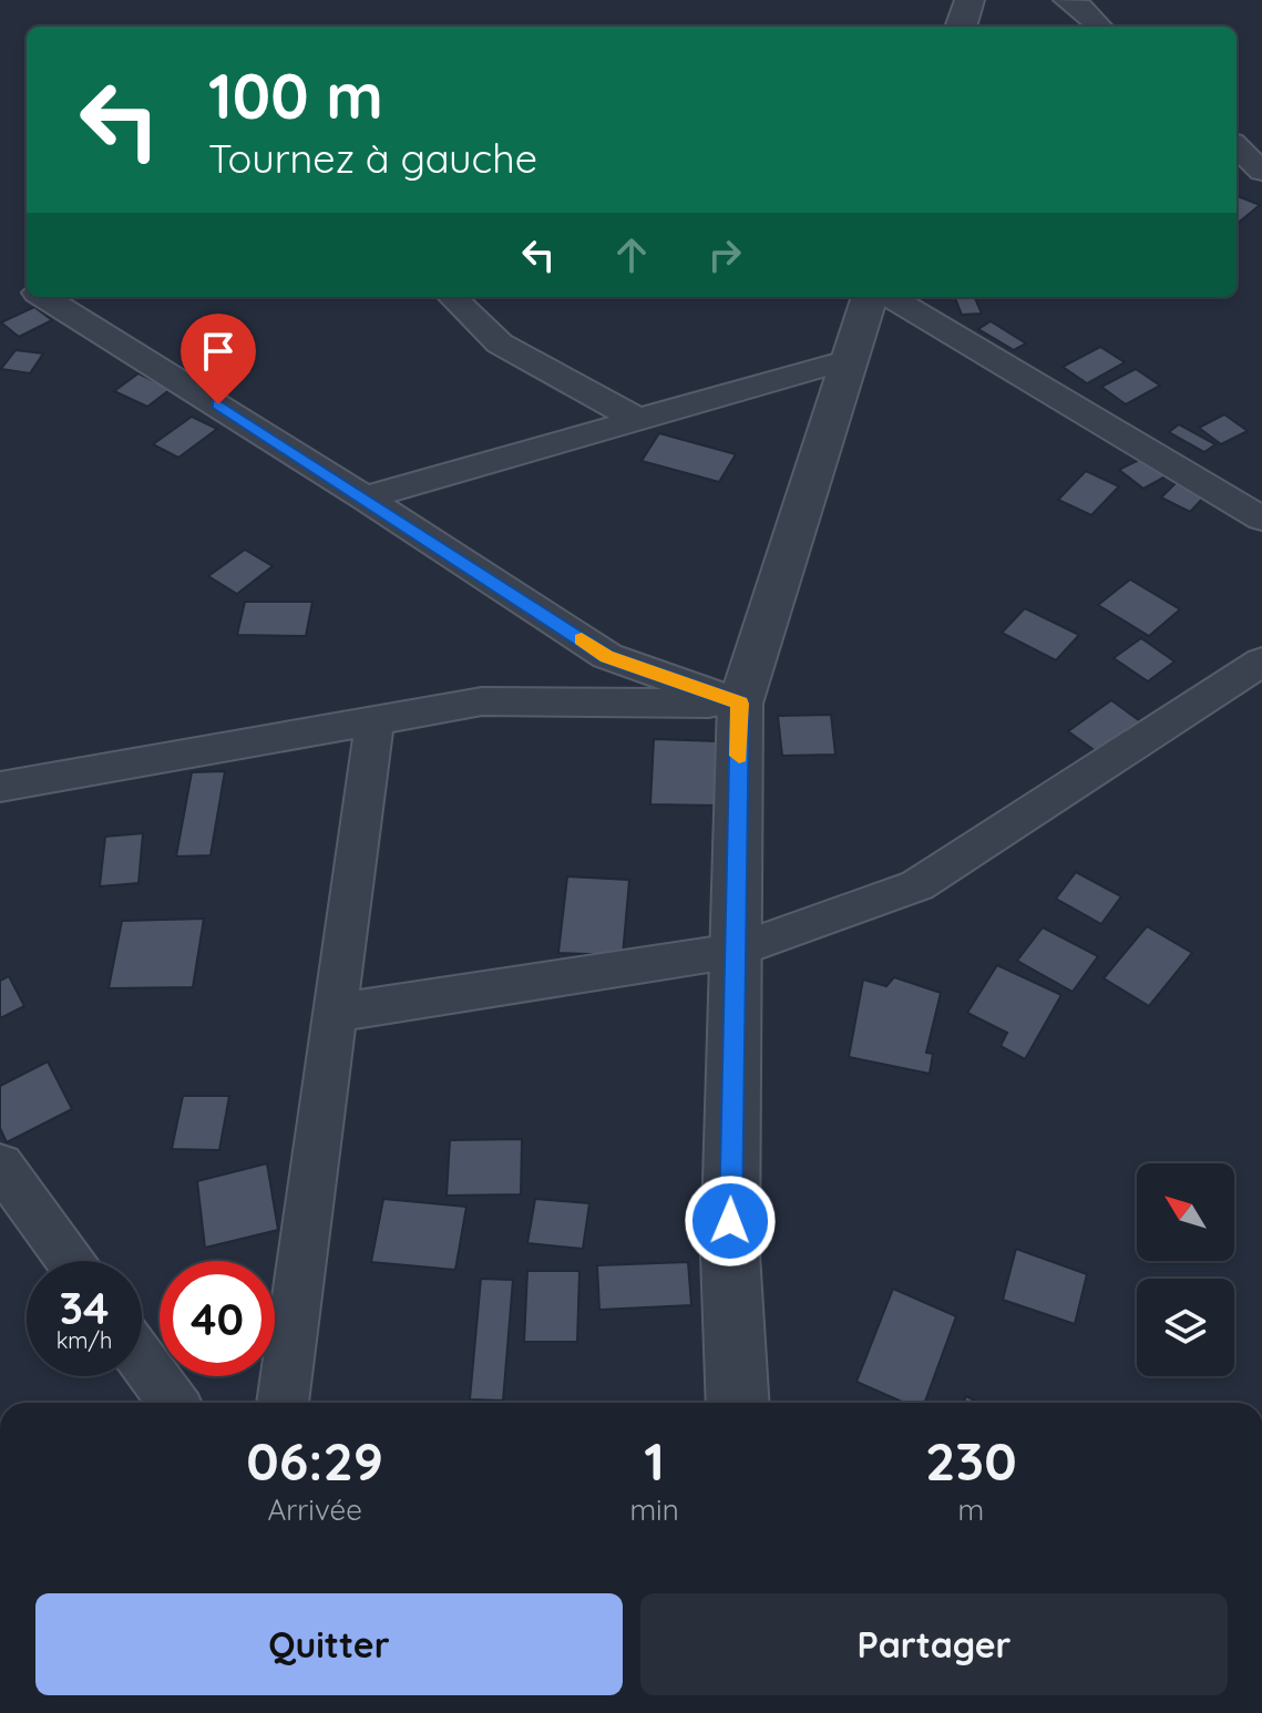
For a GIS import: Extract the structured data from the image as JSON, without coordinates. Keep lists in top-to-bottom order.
{
  "north": "top left",
  "page": {
    "turn": ["100 m", "Tournez à gauche"],
    "speed": "34 km/h",
    "limit": "40",
    "eta": [
      "06:29",
      "Arrivée",
      "1",
      "min",
      "230",
      "m"
    ],
    "buttons": ["Quitter", "Partager"]
  }
}
